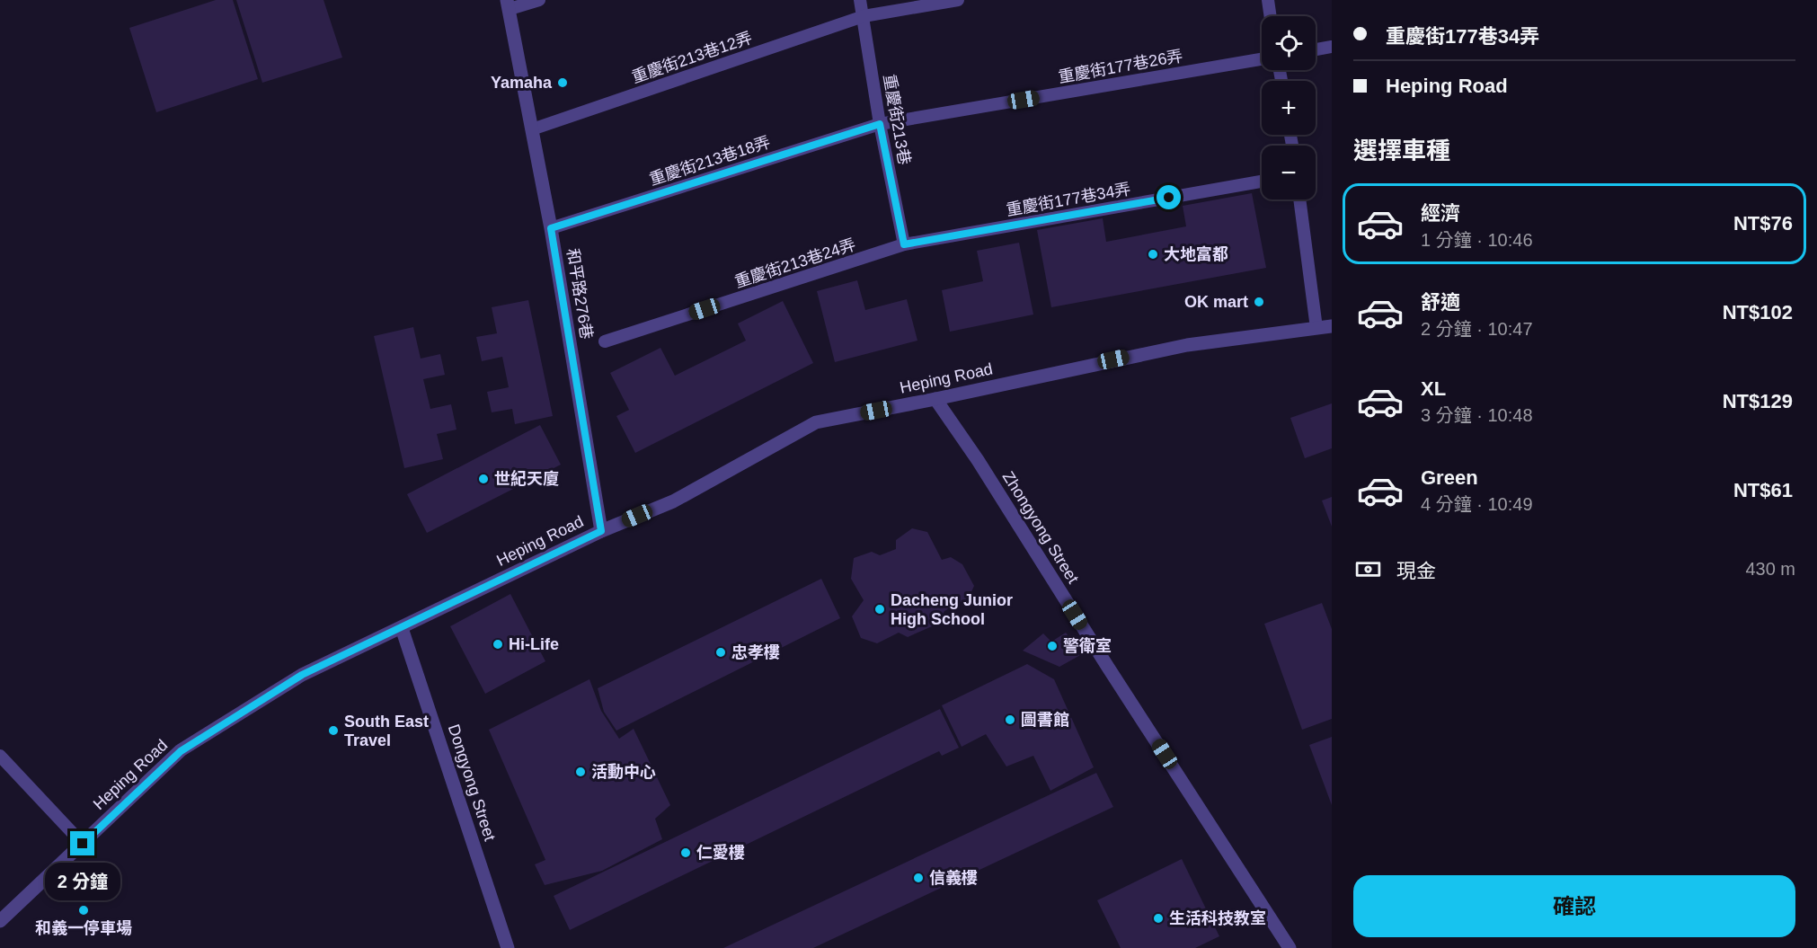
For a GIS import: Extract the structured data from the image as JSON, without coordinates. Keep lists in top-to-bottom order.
{
  "streets": {
    "street": [
      "和平路276巷",
      "Heping Road",
      "Zhongyong Street",
      "Dongyong Street"
    ],
    "lane": [
      "重慶街213巷12弄",
      "重慶街177巷26弄",
      "重慶街213巷",
      "重慶街213巷18弄",
      "重慶街177巷34弄",
      "重慶街213巷24弄"
    ]
  },
  "crossings": [
    ["重慶街213巷12弄", "重慶街213巷"],
    ["重慶街213巷12弄", "和平路276巷"],
    ["重慶街177巷26弄", "重慶街213巷"],
    ["重慶街177巷26弄", "重慶街213巷18弄"],
    ["重慶街213巷", "重慶街213巷18弄"],
    ["重慶街213巷", "重慶街177巷34弄"],
    ["重慶街213巷", "重慶街213巷24弄"],
    ["重慶街213巷18弄", "和平路276巷"],
    ["重慶街177巷34弄", "重慶街213巷24弄"],
    ["和平路276巷", "Heping Road"],
    ["Heping Road", "Zhongyong Street"],
    ["Heping Road", "Dongyong Street"]
  ],
  "places": [
    "Yamaha",
    "大地富都",
    "OK mart",
    "世紀天廈",
    "Dacheng Junior High School",
    "Hi-Life",
    "警衛室",
    "忠孝樓",
    "圖書館",
    "South East Travel",
    "活動中心",
    "仁愛樓",
    "信義樓",
    "和義一停車場",
    "生活科技教室"
  ],
  "page": {
    "banner": ["重慶街177巷34弄", "Heping Road"],
    "map_buttons": ["+", "−"],
    "heading": "選擇車種",
    "list": [
      {
        "name": "經濟",
        "note": "1 分鐘 · 10:46",
        "value": "NT$76"
      },
      {
        "name": "舒適",
        "note": "2 分鐘 · 10:47",
        "value": "NT$102"
      },
      {
        "name": "XL",
        "note": "3 分鐘 · 10:48",
        "value": "NT$129"
      },
      {
        "name": "Green",
        "note": "4 分鐘 · 10:49",
        "value": "NT$61"
      }
    ],
    "pay": ["現金", "430 m"],
    "bubble": "2 分鐘",
    "buttons": "確認"
  }
}
